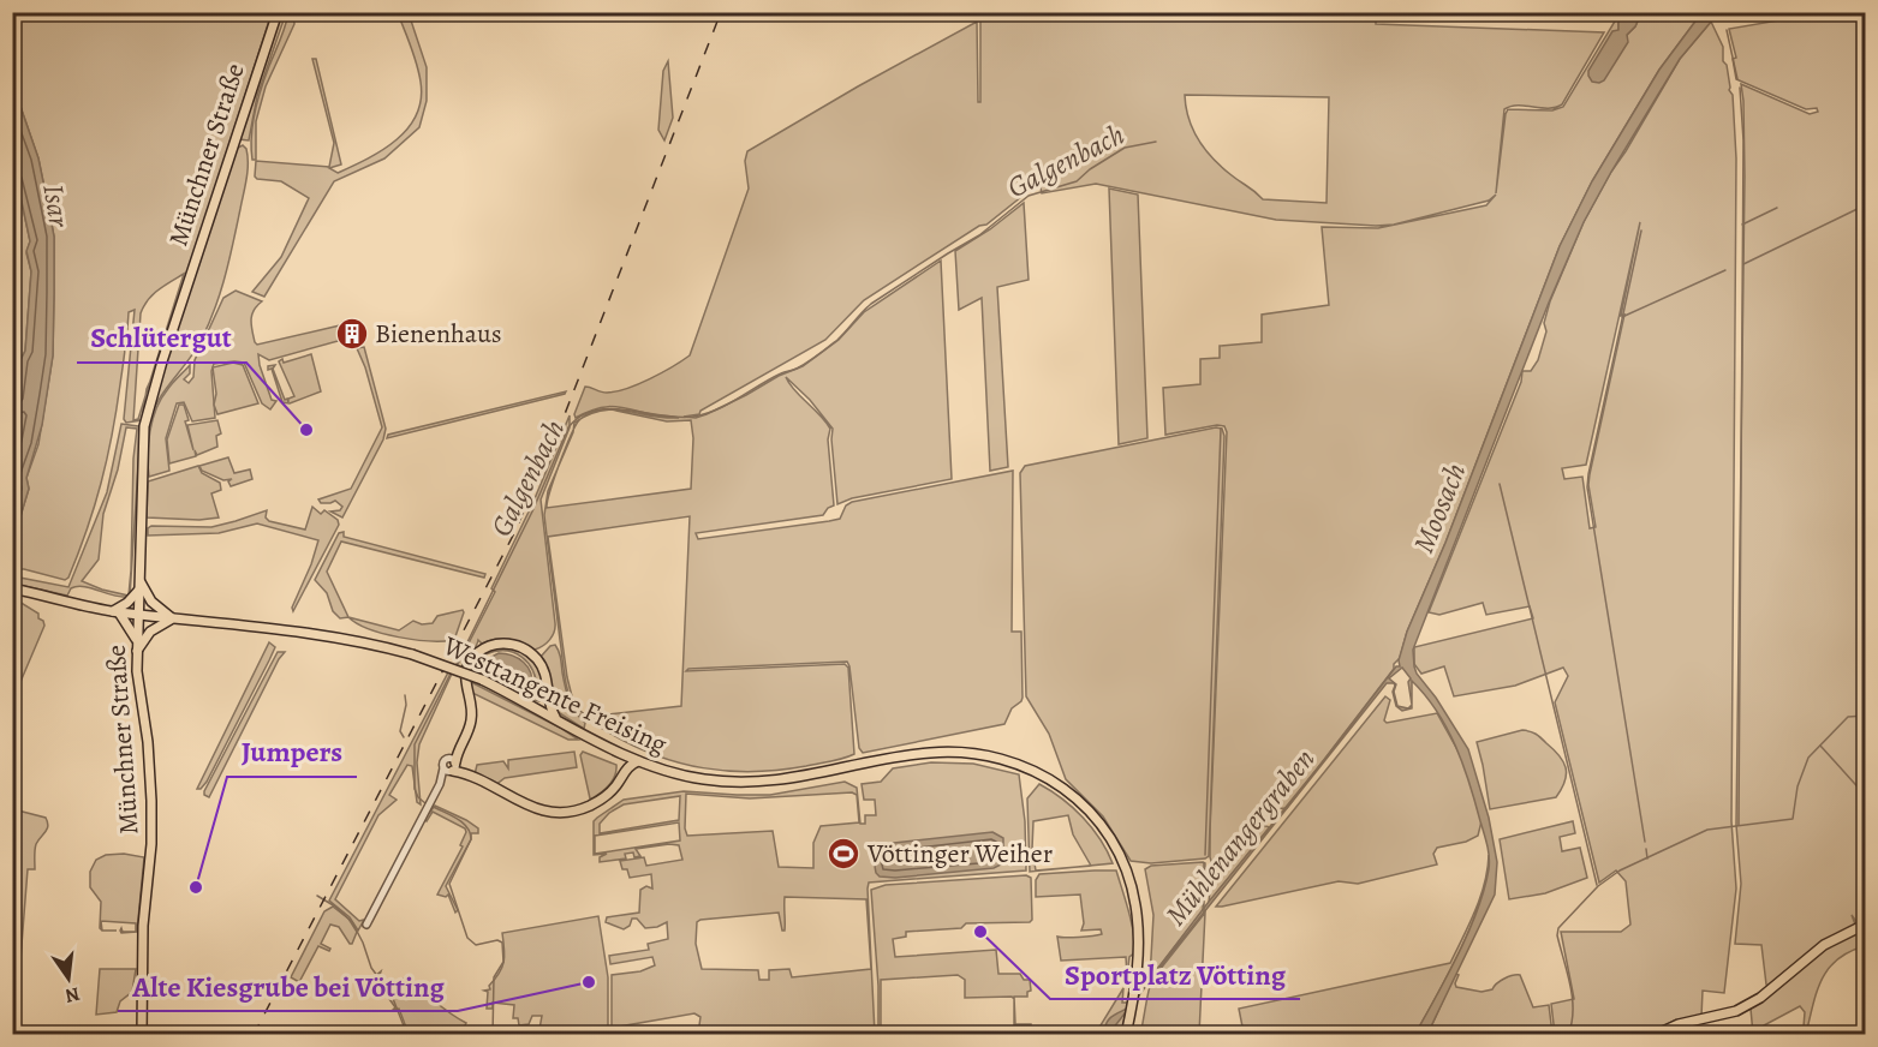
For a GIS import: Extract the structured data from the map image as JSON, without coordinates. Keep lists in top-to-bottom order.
{
  "streets": {
    "main road": ["Münchner Straße", "Westtangente Freising"]
  },
  "crossings": [
    ["Münchner Straße", "Westtangente Freising"]
  ],
  "water": [
    "Galgenbach",
    "Isar",
    "Moosach",
    "Mühlenangergraben"
  ],
  "places": {
    "building": ["Bienenhaus"],
    "other": [
      "Schlütergut",
      "Jumpers",
      "Sportplatz Vötting",
      "Alte Kiesgrube bei Vötting"
    ],
    "sports": ["Vöttinger Weiher"]
  },
  "north": "bottom"
}
